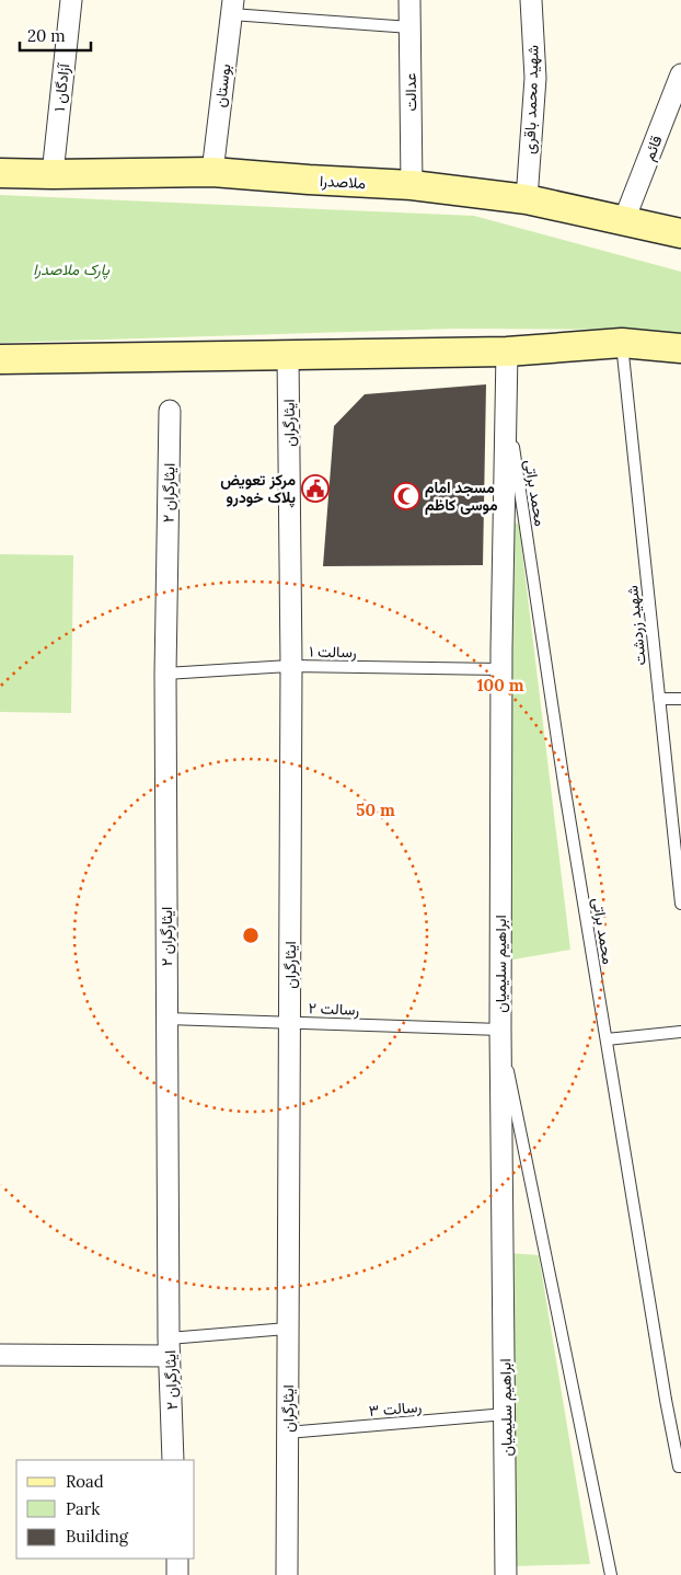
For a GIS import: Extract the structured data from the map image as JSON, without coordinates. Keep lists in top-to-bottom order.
{
  "streets": {
    "street": [
      "بوستان",
      "آزادگان ۱",
      "عدالت",
      "شهید محمد باقری",
      "قائم",
      "ملاصدرا",
      "ایثارگران",
      "ایثارگران ۲",
      "ابراهیم سلیمیان"
    ],
    "lane": [
      "محمد براتی",
      "شهید زردشت",
      "رسالت ۱",
      "رسالت ۲",
      "رسالت ۳"
    ]
  },
  "crossings": [
    ["بوستان", "ملاصدرا"],
    ["آزادگان ۱", "ملاصدرا"],
    ["عدالت", "ملاصدرا"],
    ["شهید محمد باقری", "ملاصدرا"],
    ["قائم", "ملاصدرا"],
    ["ایثارگران", "رسالت ۱"],
    ["ایثارگران", "رسالت ۲"],
    ["ایثارگران", "رسالت ۳"],
    ["ایثارگران ۲", "رسالت ۱"],
    ["ایثارگران ۲", "رسالت ۲"],
    ["محمد براتی", "ابراهیم سلیمیان"],
    ["رسالت ۱", "ابراهیم سلیمیان"],
    ["ابراهیم سلیمیان", "رسالت ۲"],
    ["ابراهیم سلیمیان", "رسالت ۳"]
  ],
  "parks": ["پارک ملاصدرا"],
  "places": {
    "public building": ["مرکز تعویض پلاک خودرو"],
    "mosque": ["مسجد امام موسی کاظم"]
  },
  "legend": ["Road", "Park", "Building"],
  "scale_bar": "20 m",
  "rings": ["100 m", "50 m"]
}
